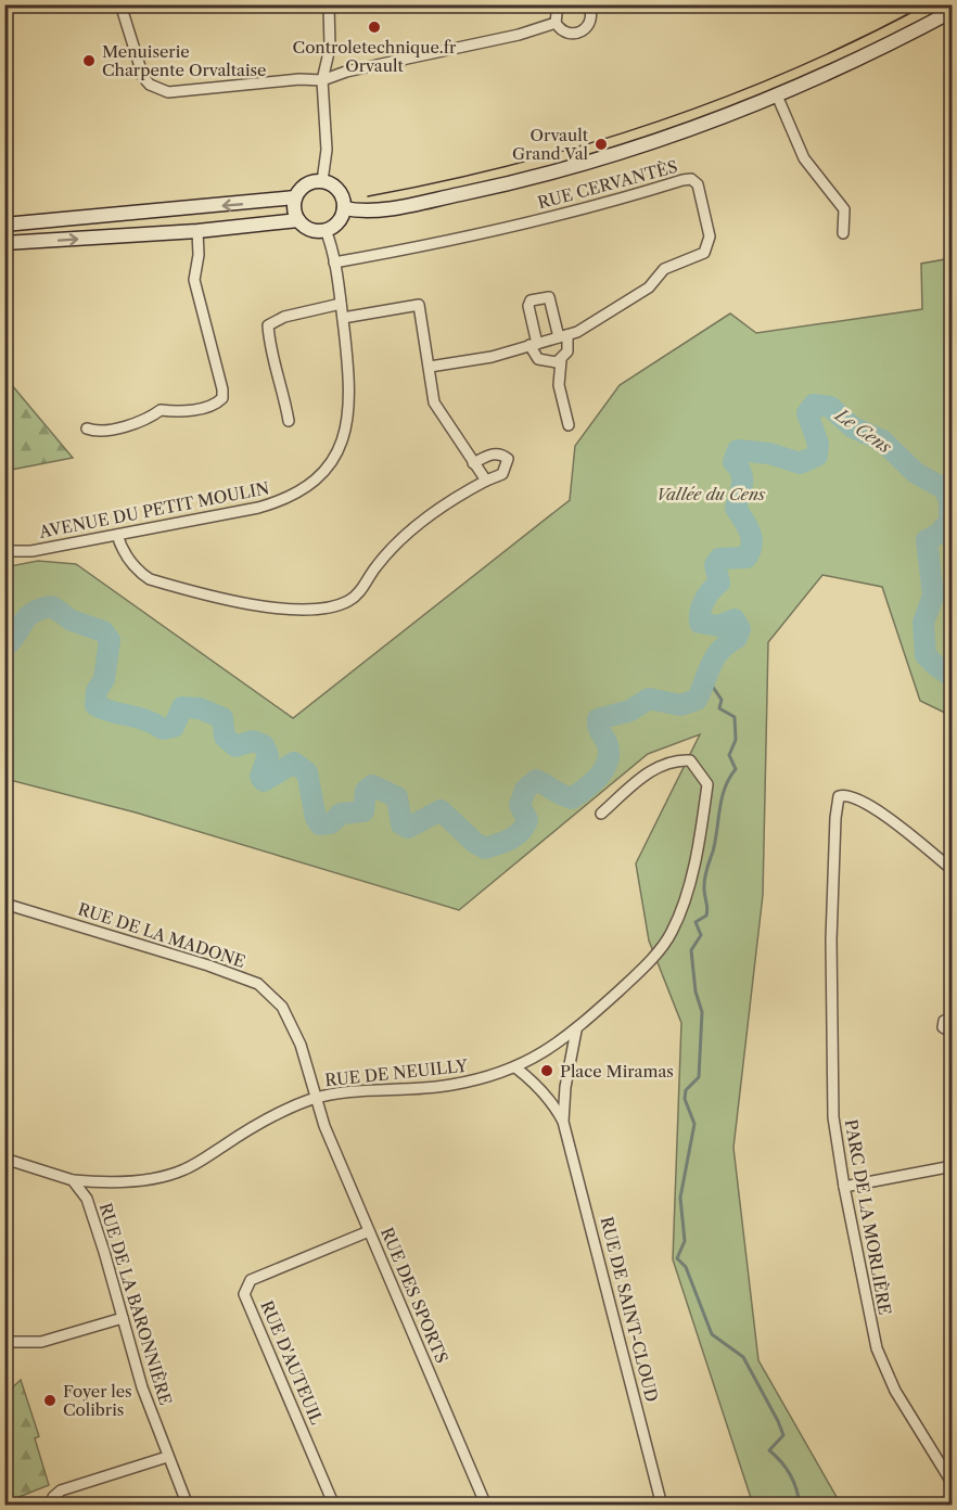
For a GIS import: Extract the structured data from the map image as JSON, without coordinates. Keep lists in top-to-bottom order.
{
  "streets": {
    "street": [
      "RUE CERVANTÈS",
      "AVENUE DU PETIT MOULIN",
      "RUE DE LA MADONE",
      "RUE DE NEUILLY",
      "PARC DE LA MORLIÈRE",
      "RUE DES SPORTS",
      "RUE DE LA BARONNIÈRE",
      "RUE DE SAINT-CLOUD",
      "RUE D'AUTEUIL"
    ]
  },
  "crossings": [
    ["RUE CERVANTÈS", "AVENUE DU PETIT MOULIN"],
    ["RUE DE LA MADONE", "RUE DE NEUILLY"],
    ["RUE DE LA MADONE", "RUE DES SPORTS"],
    ["RUE DE NEUILLY", "RUE DES SPORTS"],
    ["RUE DE NEUILLY", "RUE DE LA BARONNIÈRE"],
    ["RUE DE NEUILLY", "RUE DE SAINT-CLOUD"],
    ["RUE DES SPORTS", "RUE D'AUTEUIL"]
  ],
  "water": ["Le Cens"],
  "parks": ["Vallée du Cens"],
  "places": [
    "Controletechnique.fr Orvault",
    "Menuiserie Charpente Orvaltaise",
    "Orvault Grand Val",
    "Place Miramas",
    "Foyer les Colibris"
  ]
}
